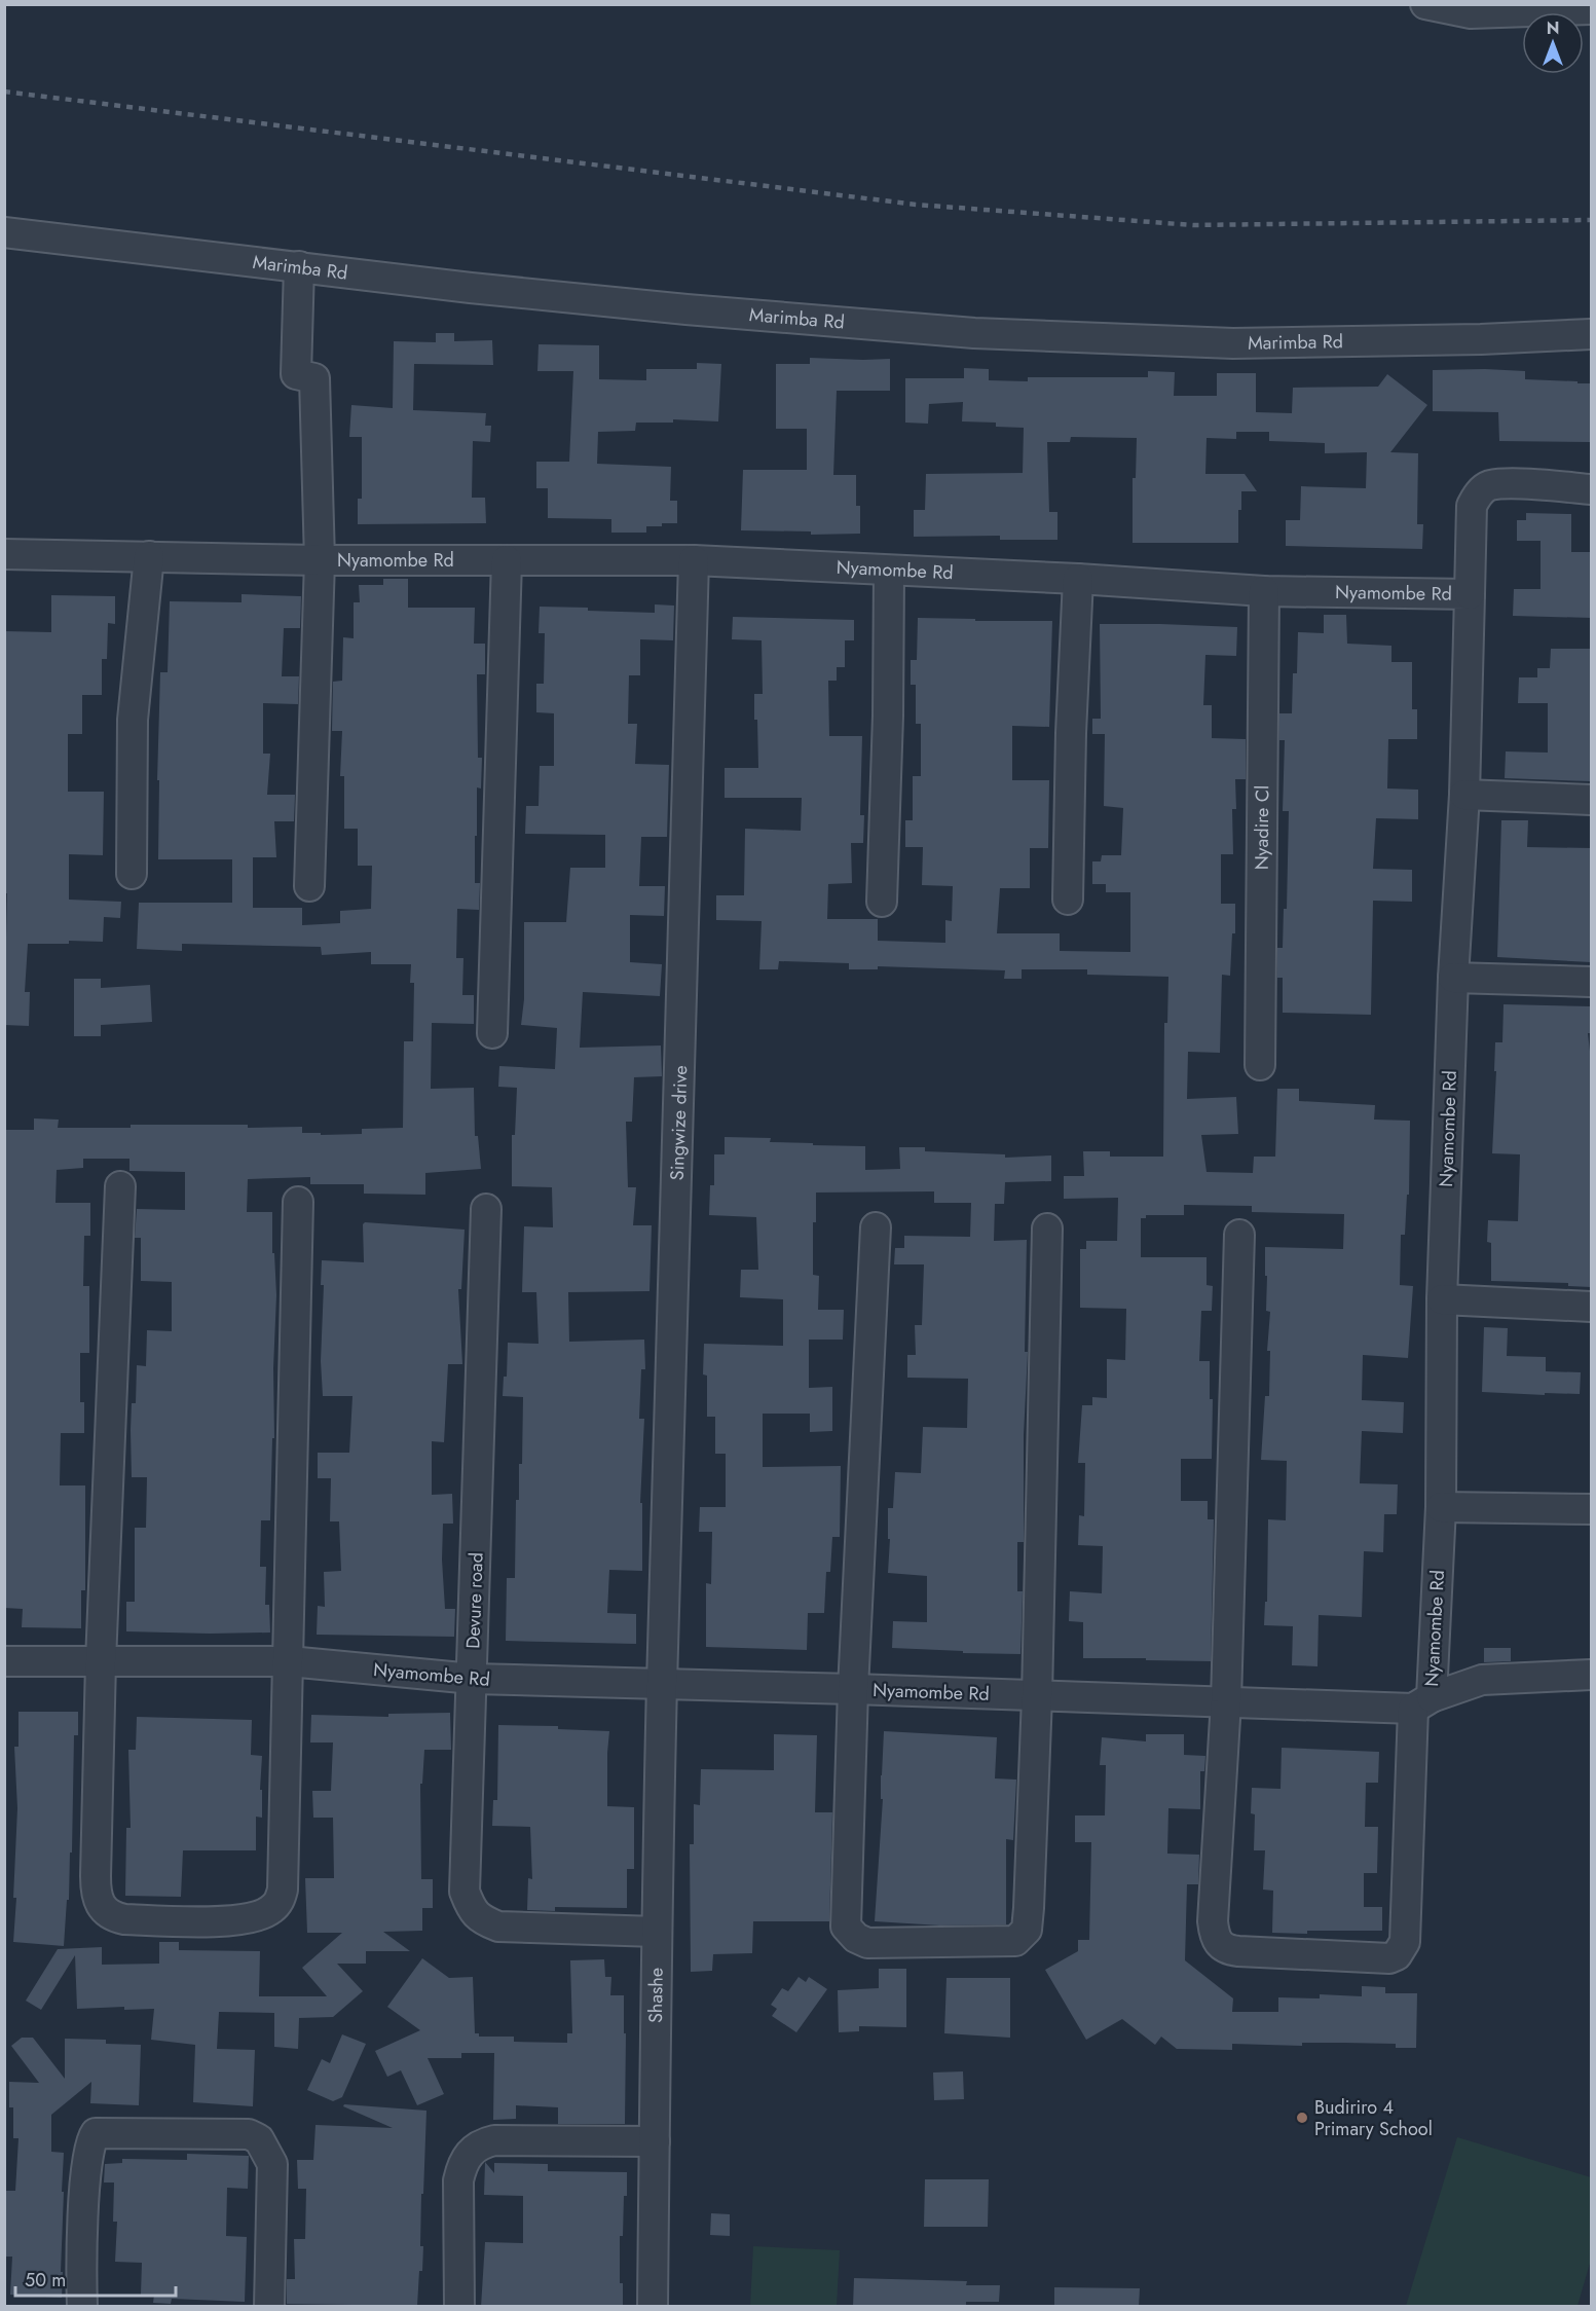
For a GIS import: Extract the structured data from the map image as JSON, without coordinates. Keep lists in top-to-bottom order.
{
  "streets": {
    "street": [
      "Marimba Rd",
      "Nyamombe Rd",
      "Nyadire Cl",
      "Singwize drive",
      "Devure road",
      "Shashe"
    ]
  },
  "crossings": [
    ["Nyamombe Rd", "Nyadire Cl"],
    ["Nyamombe Rd", "Singwize drive"],
    ["Nyamombe Rd", "Devure road"],
    ["Nyamombe Rd", "Shashe"],
    ["Singwize drive", "Shashe"],
    ["Devure road", "Shashe"]
  ],
  "places": ["Budiriro 4 Primary School"],
  "scale_bar": "50 m",
  "north": "top"
}
